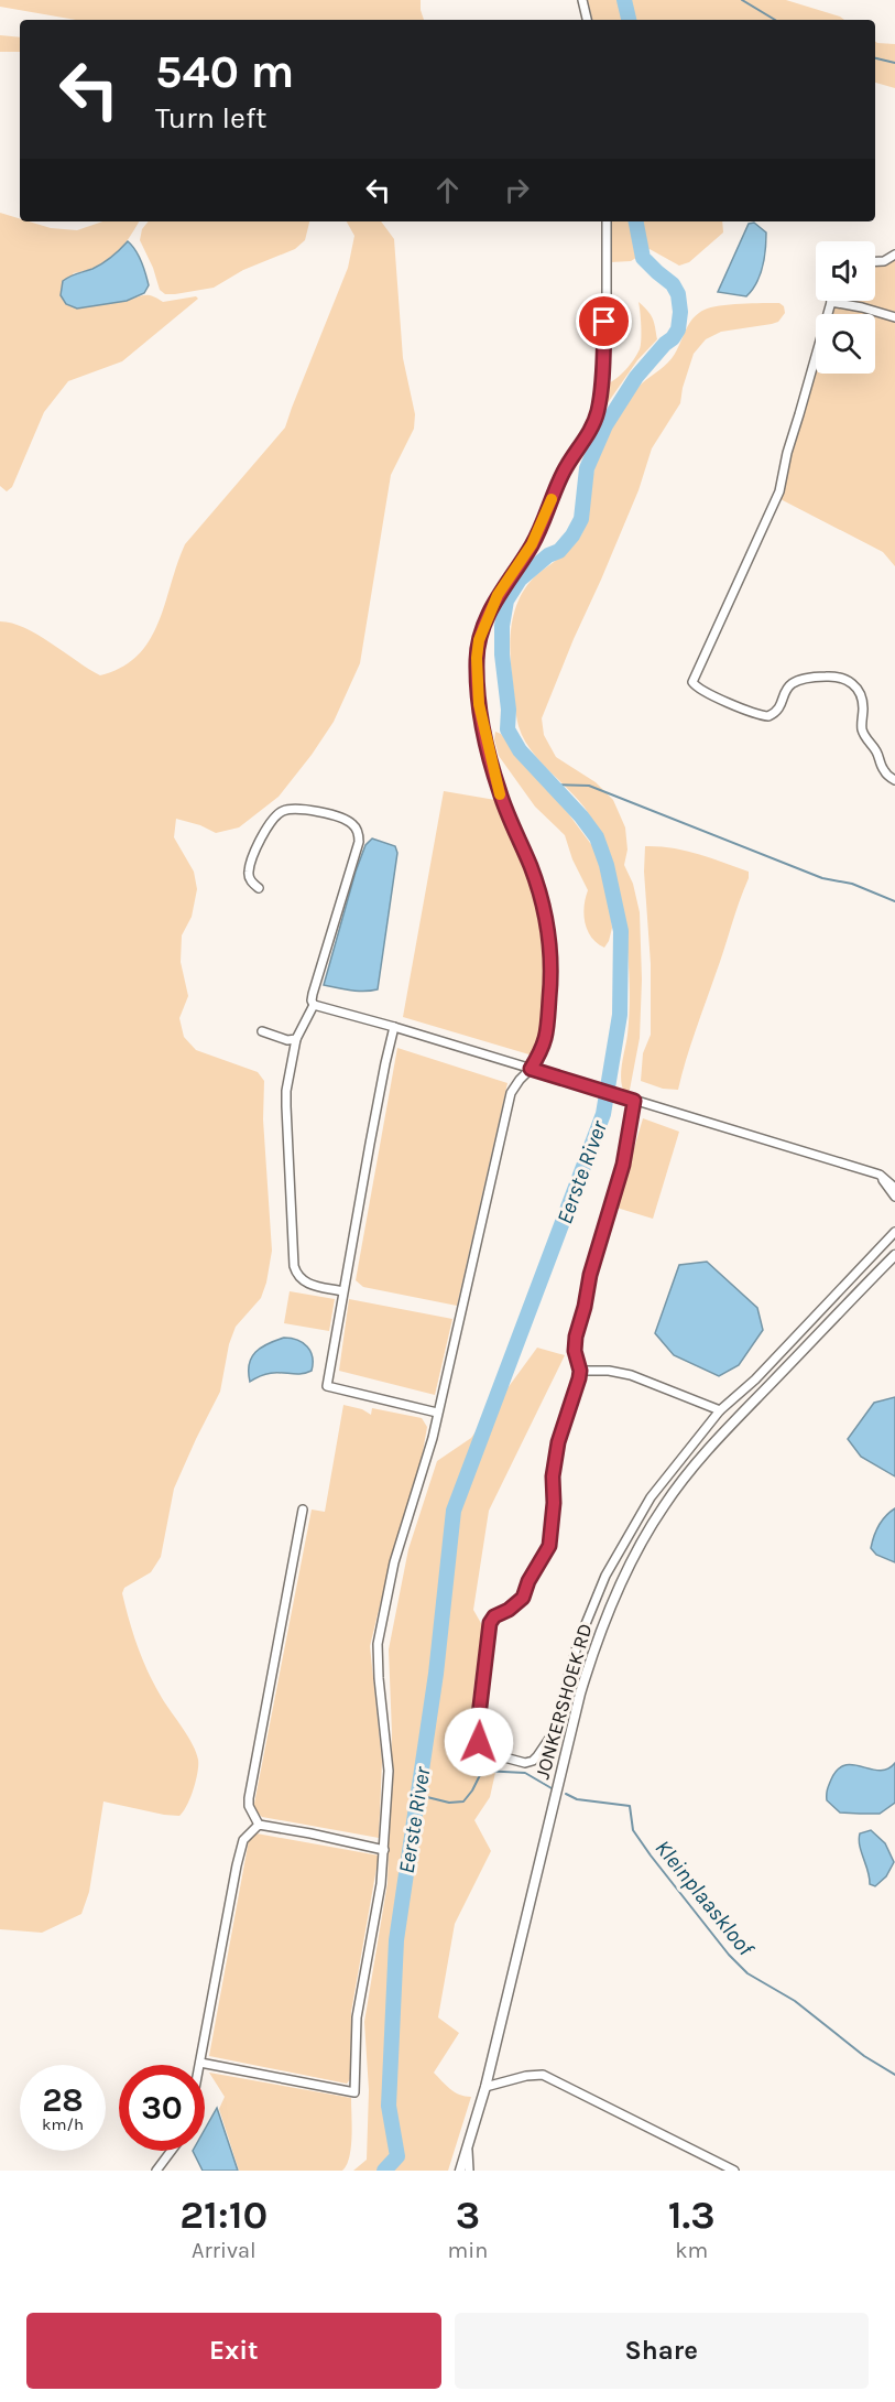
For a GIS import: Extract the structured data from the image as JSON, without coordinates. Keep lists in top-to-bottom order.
{
  "streets": {
    "street": ["JONKERSHOEK RD"]
  },
  "water": ["Eerste River", "Kleinplaaskloof"],
  "page": {
    "turn": ["540 m", "Turn left"],
    "speed": "28 km/h",
    "limit": "30",
    "eta": [
      "21:10",
      "Arrival",
      "3",
      "min",
      "1.3",
      "km"
    ],
    "buttons": ["Exit", "Share"]
  }
}
